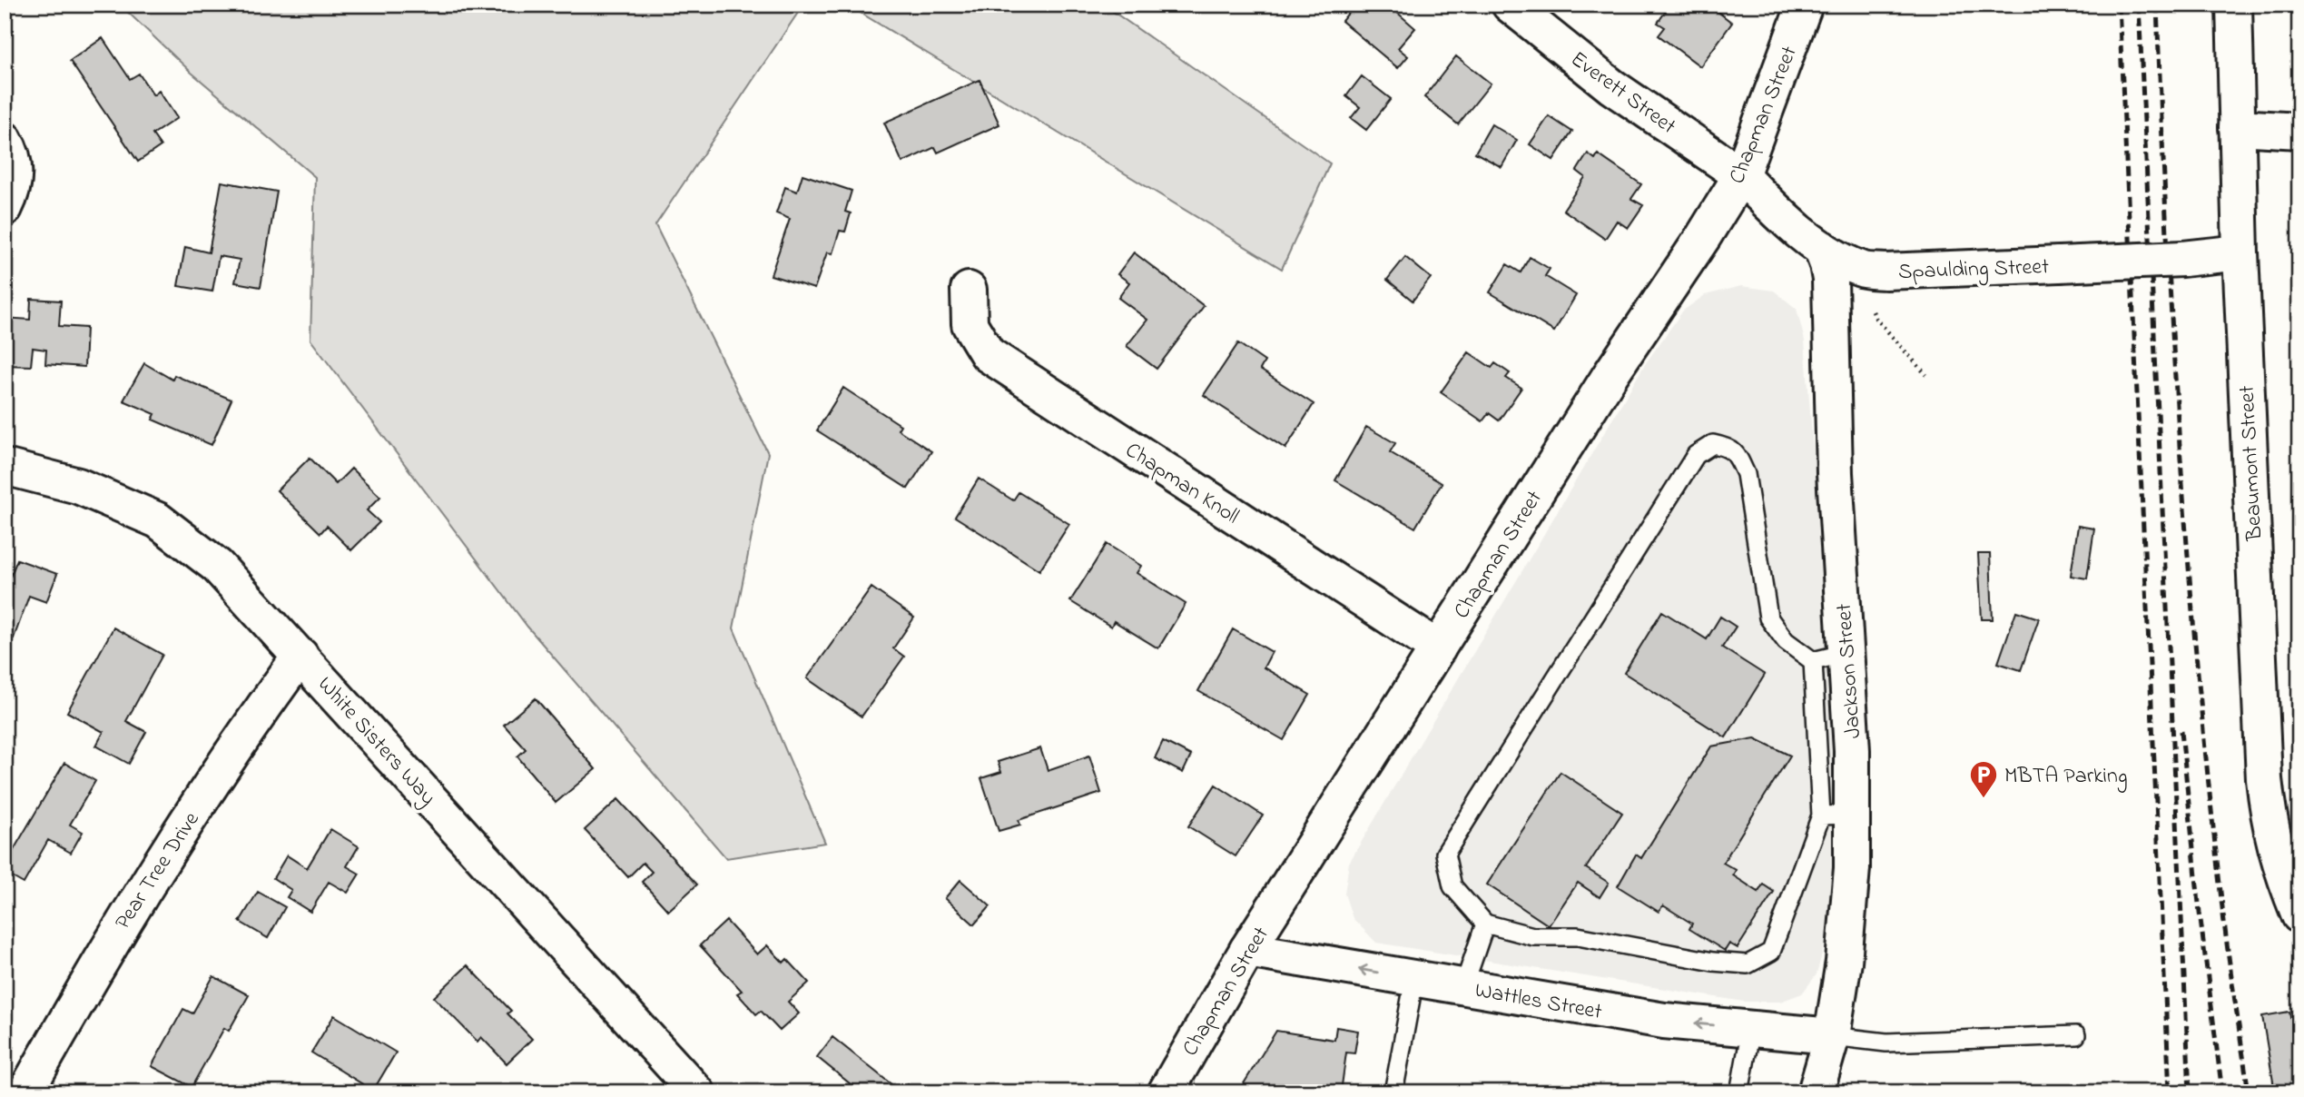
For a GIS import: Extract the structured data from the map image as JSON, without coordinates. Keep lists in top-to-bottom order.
{
  "streets": {
    "street": [
      "Everett Street",
      "Chapman Street",
      "Spaulding Street",
      "Beaumont Street",
      "Chapman Knoll",
      "Jackson Street",
      "White Sisters Way",
      "Pear Tree Drive",
      "Wattles Street"
    ]
  },
  "crossings": [
    ["Everett Street", "Chapman Street"],
    ["Everett Street", "Spaulding Street"],
    ["Chapman Street", "Spaulding Street"],
    ["Chapman Street", "Chapman Knoll"],
    ["Chapman Street", "Wattles Street"],
    ["Spaulding Street", "Beaumont Street"],
    ["Spaulding Street", "Jackson Street"],
    ["Jackson Street", "Wattles Street"],
    ["White Sisters Way", "Pear Tree Drive"]
  ],
  "one_way": ["Wattles Street"],
  "places": {
    "parking": ["MBTA Parking"]
  }
}
